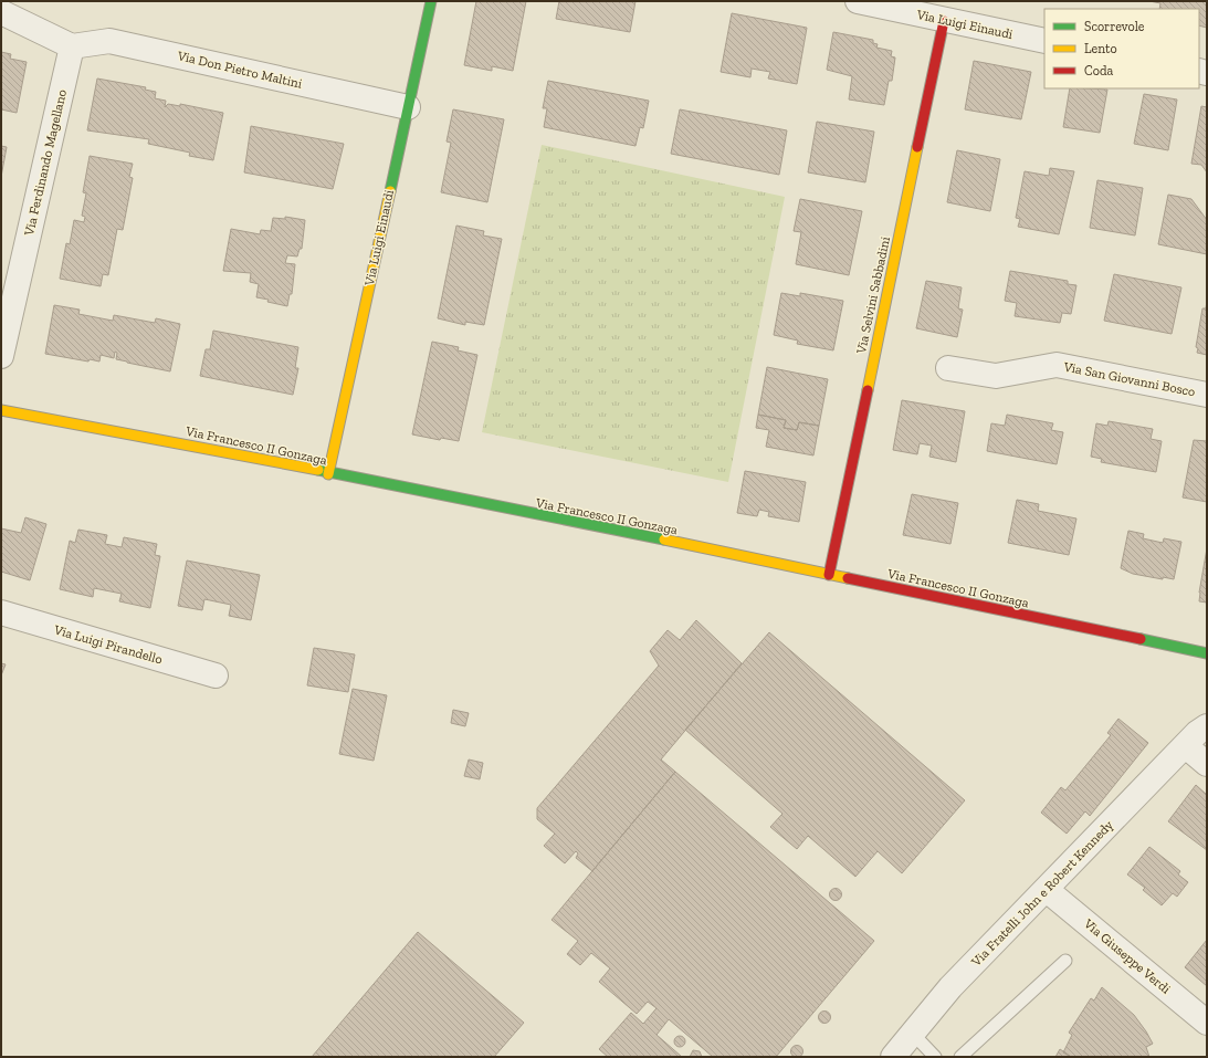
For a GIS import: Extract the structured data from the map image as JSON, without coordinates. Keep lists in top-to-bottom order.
{
  "streets": {
    "street": [
      "Via Luigi Einaudi",
      "Via Don Pietro Maltini",
      "Via Ferdinando Magellano",
      "Via Selvini Sabbadini",
      "Via San Giovanni Bosco",
      "Via Francesco II Gonzaga",
      "Via Luigi Pirandello",
      "Via Fratelli John e Robert Kennedy",
      "Via Giuseppe Verdi"
    ]
  },
  "crossings": [
    ["Via Luigi Einaudi", "Via Don Pietro Maltini"],
    ["Via Luigi Einaudi", "Via Selvini Sabbadini"],
    ["Via Luigi Einaudi", "Via Francesco II Gonzaga"],
    ["Via Don Pietro Maltini", "Via Ferdinando Magellano"],
    ["Via Selvini Sabbadini", "Via Francesco II Gonzaga"],
    ["Via Fratelli John e Robert Kennedy", "Via Giuseppe Verdi"]
  ],
  "legend": ["Scorrevole", "Lento", "Coda"]
}
